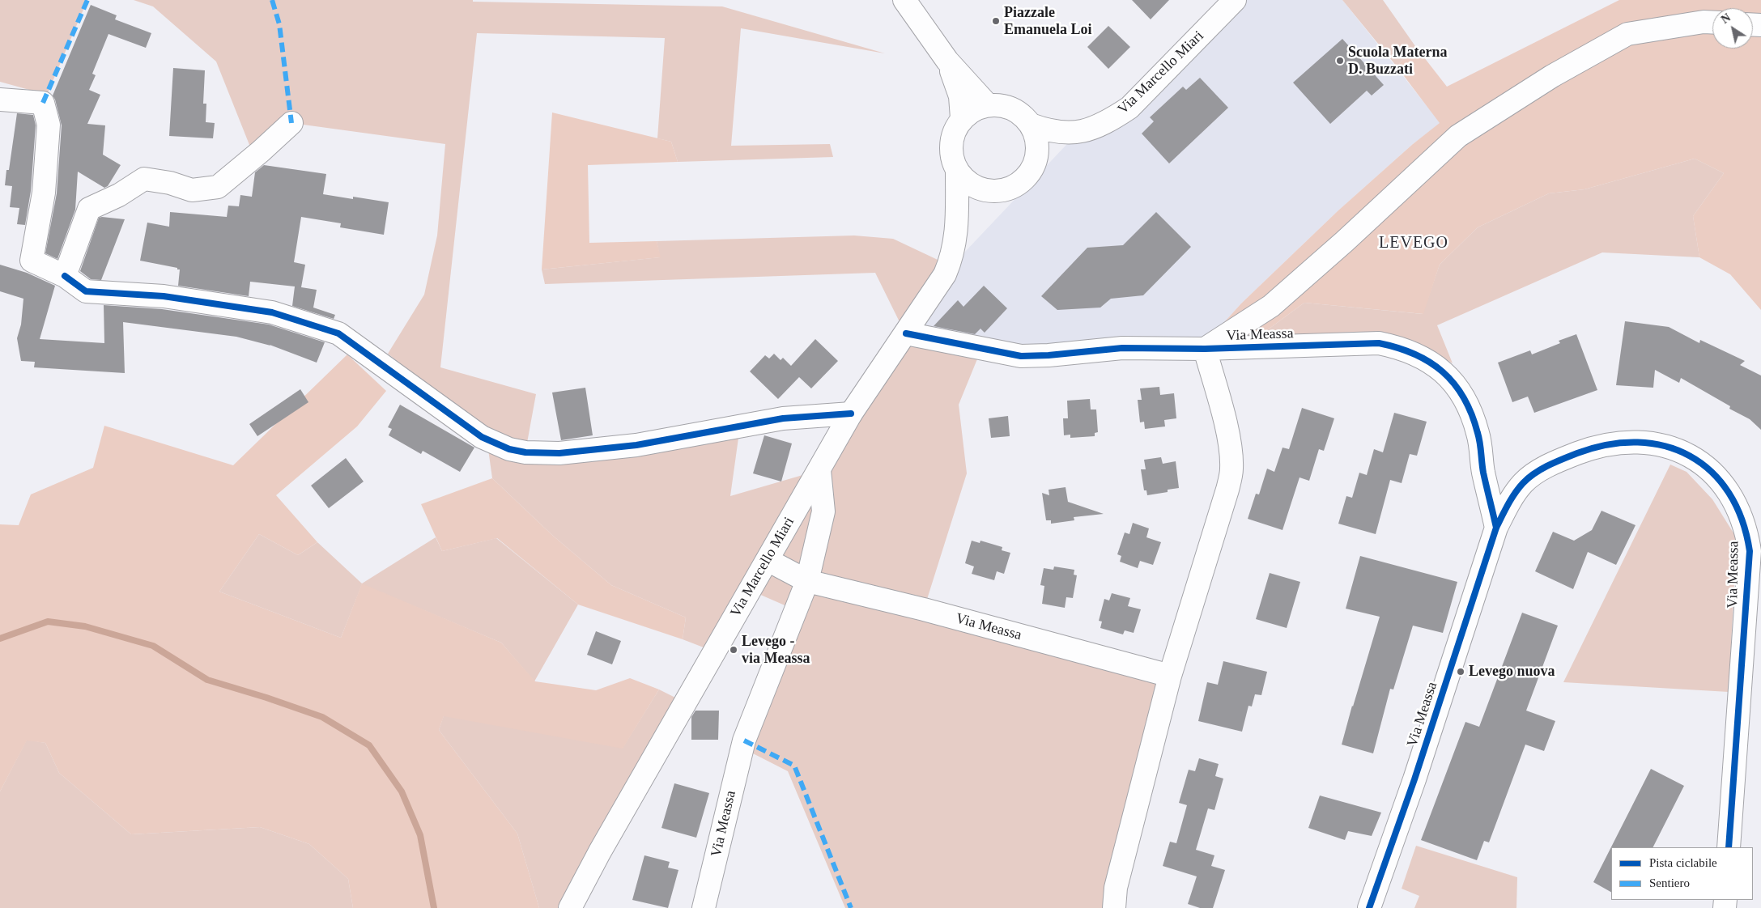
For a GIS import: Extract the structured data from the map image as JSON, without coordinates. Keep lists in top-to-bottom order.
{
  "streets": {
    "street": ["Via Marcello Miari", "Via Meassa"]
  },
  "crossings": [
    ["Via Marcello Miari", "Via Meassa"]
  ],
  "districts": ["LEVEGO"],
  "places": [
    "Piazzale Emanuela Loi",
    "Scuola Materna D. Buzzati",
    "Levego - via Meassa",
    "Levego nuova"
  ],
  "legend": ["Pista ciclabile", "Sentiero"],
  "north": "top left"
}
